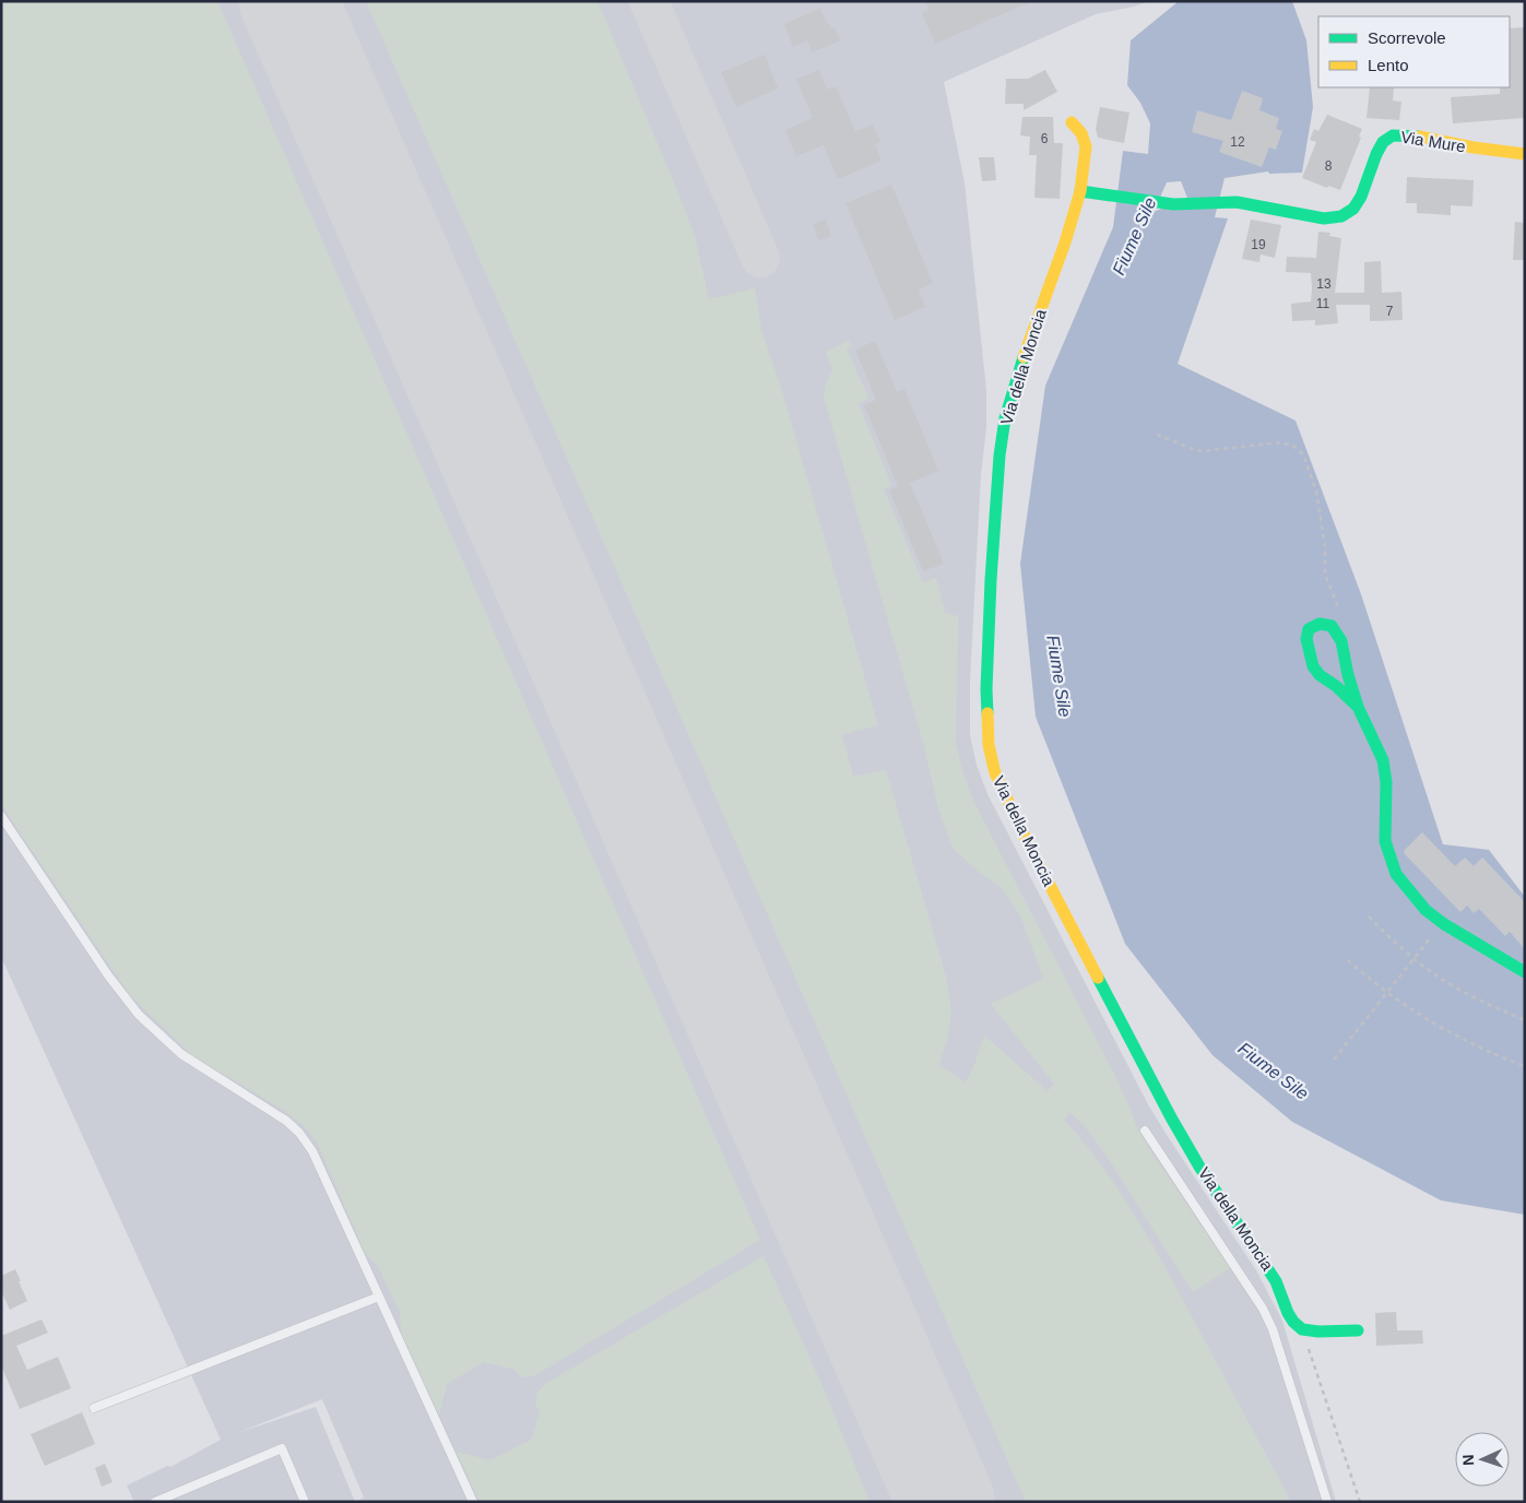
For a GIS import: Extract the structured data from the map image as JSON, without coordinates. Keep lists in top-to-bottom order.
{
  "streets": {
    "street": ["Via Mure", "Via della Moncia"]
  },
  "crossings": [
    ["Via Mure", "Via della Moncia"]
  ],
  "water": ["Fiume Sile"],
  "house_numbers": [
    "6",
    "12",
    "8",
    "19",
    "13",
    "11",
    "7"
  ],
  "legend": ["Scorrevole", "Lento"],
  "north": "left"
}
